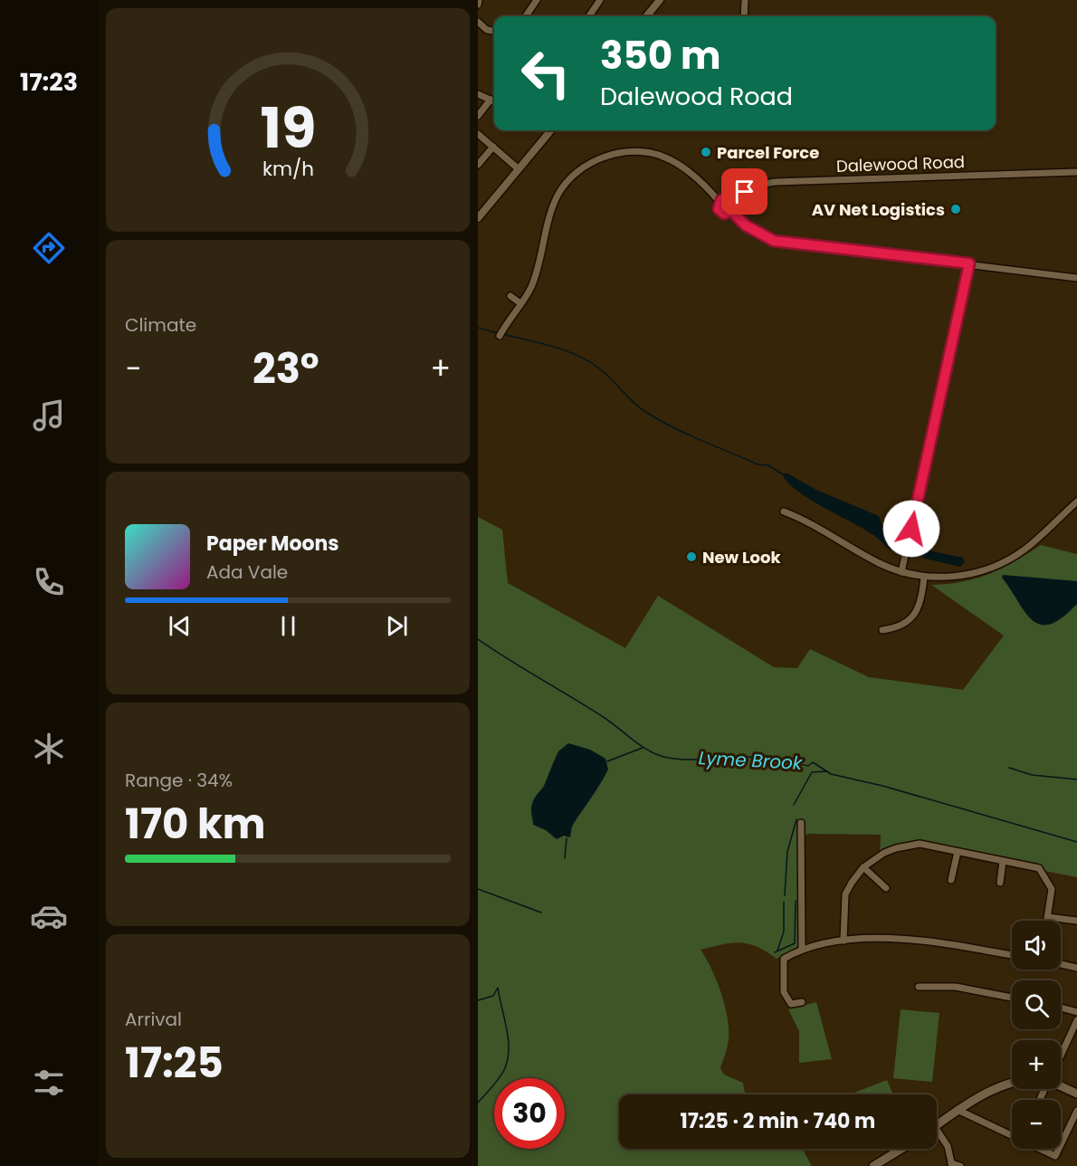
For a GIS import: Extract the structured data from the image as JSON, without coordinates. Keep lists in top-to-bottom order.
{
  "streets": {
    "street": ["Dalewood Road"]
  },
  "water": ["Lyme Brook"],
  "places": ["Parcel Force", "AV Net Logistics", "New Look"],
  "page": {
    "tabs": "17:23",
    "turn": ["350 m", "Dalewood Road"],
    "tile": [
      "Climate",
      ["Range · 34%", "170 km"],
      ["Arrival", "17:25"]
    ],
    "heat": ["−", "23°", "+"],
    "song": ["Paper Moons", "Ada Vale"],
    "map_buttons": ["+", "−"],
    "limit": "30",
    "trip": "17:25 · 2 min · 740 m",
    "gauge": ["19", "km/h"]
  }
}
